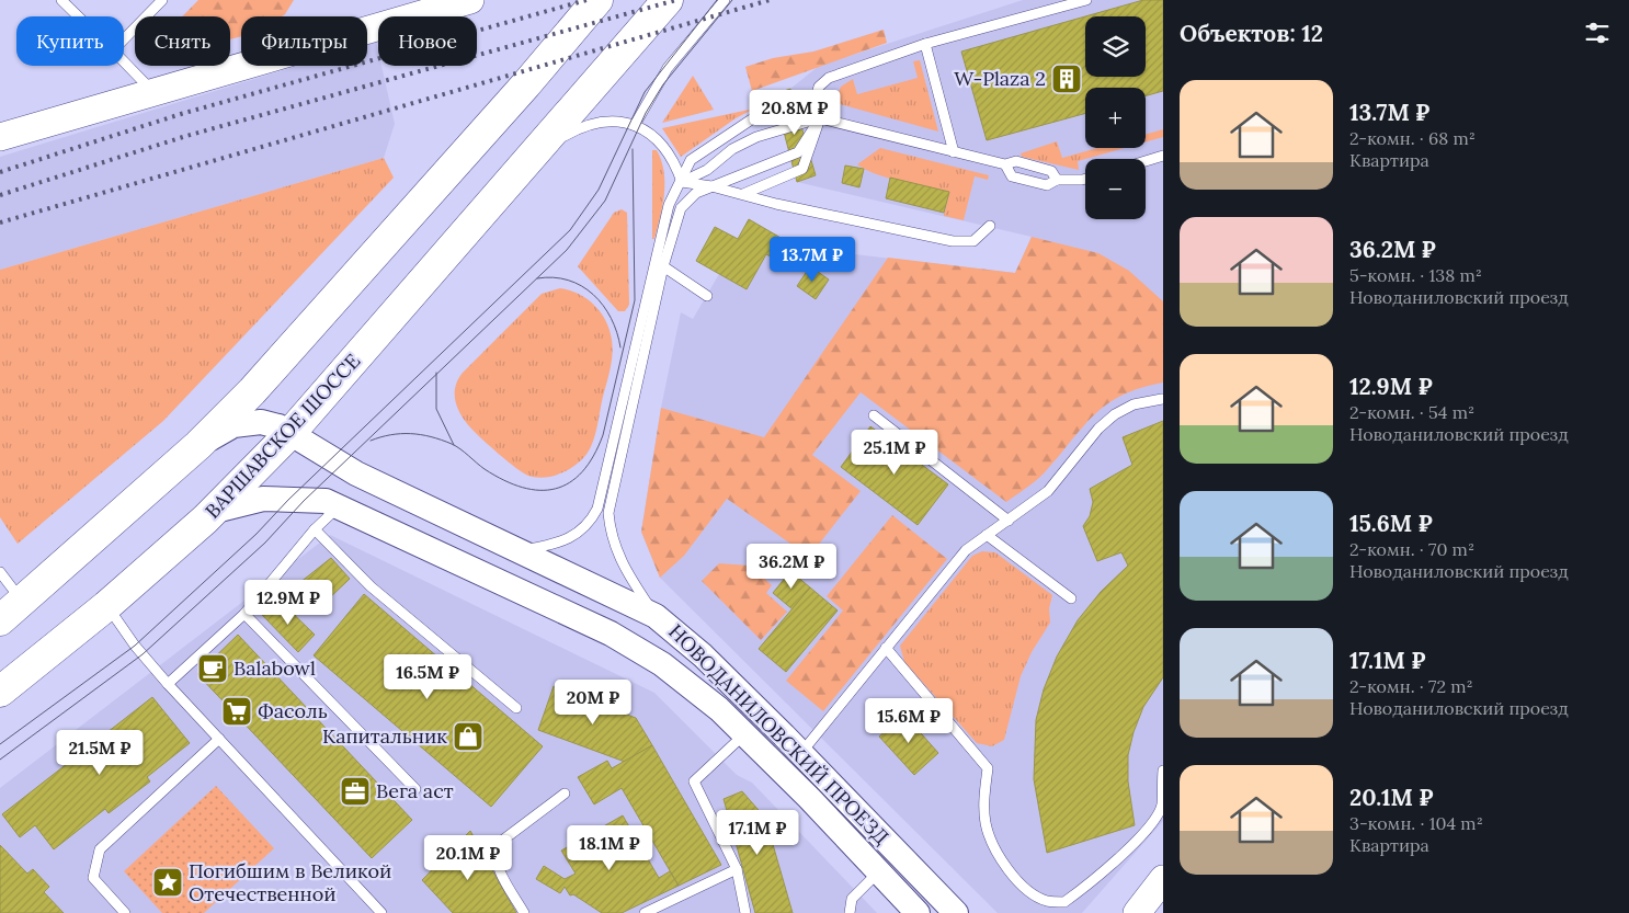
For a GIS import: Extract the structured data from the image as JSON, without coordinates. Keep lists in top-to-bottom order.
{
  "streets": {
    "main road": ["ВАРШАВСКОЕ ШОССЕ"],
    "street": ["НОВОДАНИЛОВСКИЙ ПРОЕЗД"]
  },
  "crossings": [
    ["ВАРШАВСКОЕ ШОССЕ", "НОВОДАНИЛОВСКИЙ ПРОЕЗД"]
  ],
  "places": {
    "building": ["W-Plaza 2"],
    "cafe": ["Balabowl"],
    "supermarket": ["Фасоль"],
    "shop": ["Капитальник"],
    "office": ["Вега аст"],
    "place": ["Погибшим в Великой Отечественной"]
  },
  "page": {
    "heading": "Объектов: 12",
    "map_buttons": ["+", "−"],
    "chip": [
      "Купить",
      "Снять",
      "Фильтры",
      "Новое"
    ],
    "list": [
      {
        "name": "13.7M ₽",
        "note": "2-комн. · 68 m² · Квартира"
      },
      {
        "name": "36.2M ₽",
        "note": "5-комн. · 138 m² · Новоданиловский проезд"
      },
      {
        "name": "12.9M ₽",
        "note": "2-комн. · 54 m² · Новоданиловский проезд"
      },
      {
        "name": "15.6M ₽",
        "note": "2-комн. · 70 m² · Новоданиловский проезд"
      },
      {
        "name": "17.1M ₽",
        "note": "2-комн. · 72 m² · Новоданиловский проезд"
      },
      {
        "name": "20.1M ₽",
        "note": "3-комн. · 104 m² · Квартира"
      }
    ],
    "price": [
      "20.8M ₽",
      "13.7M ₽",
      "25.1M ₽",
      "36.2M ₽",
      "12.9M ₽",
      "16.5M ₽",
      "20M ₽",
      "15.6M ₽",
      "21.5M ₽",
      "17.1M ₽",
      "18.1M ₽",
      "20.1M ₽"
    ]
  }
}
